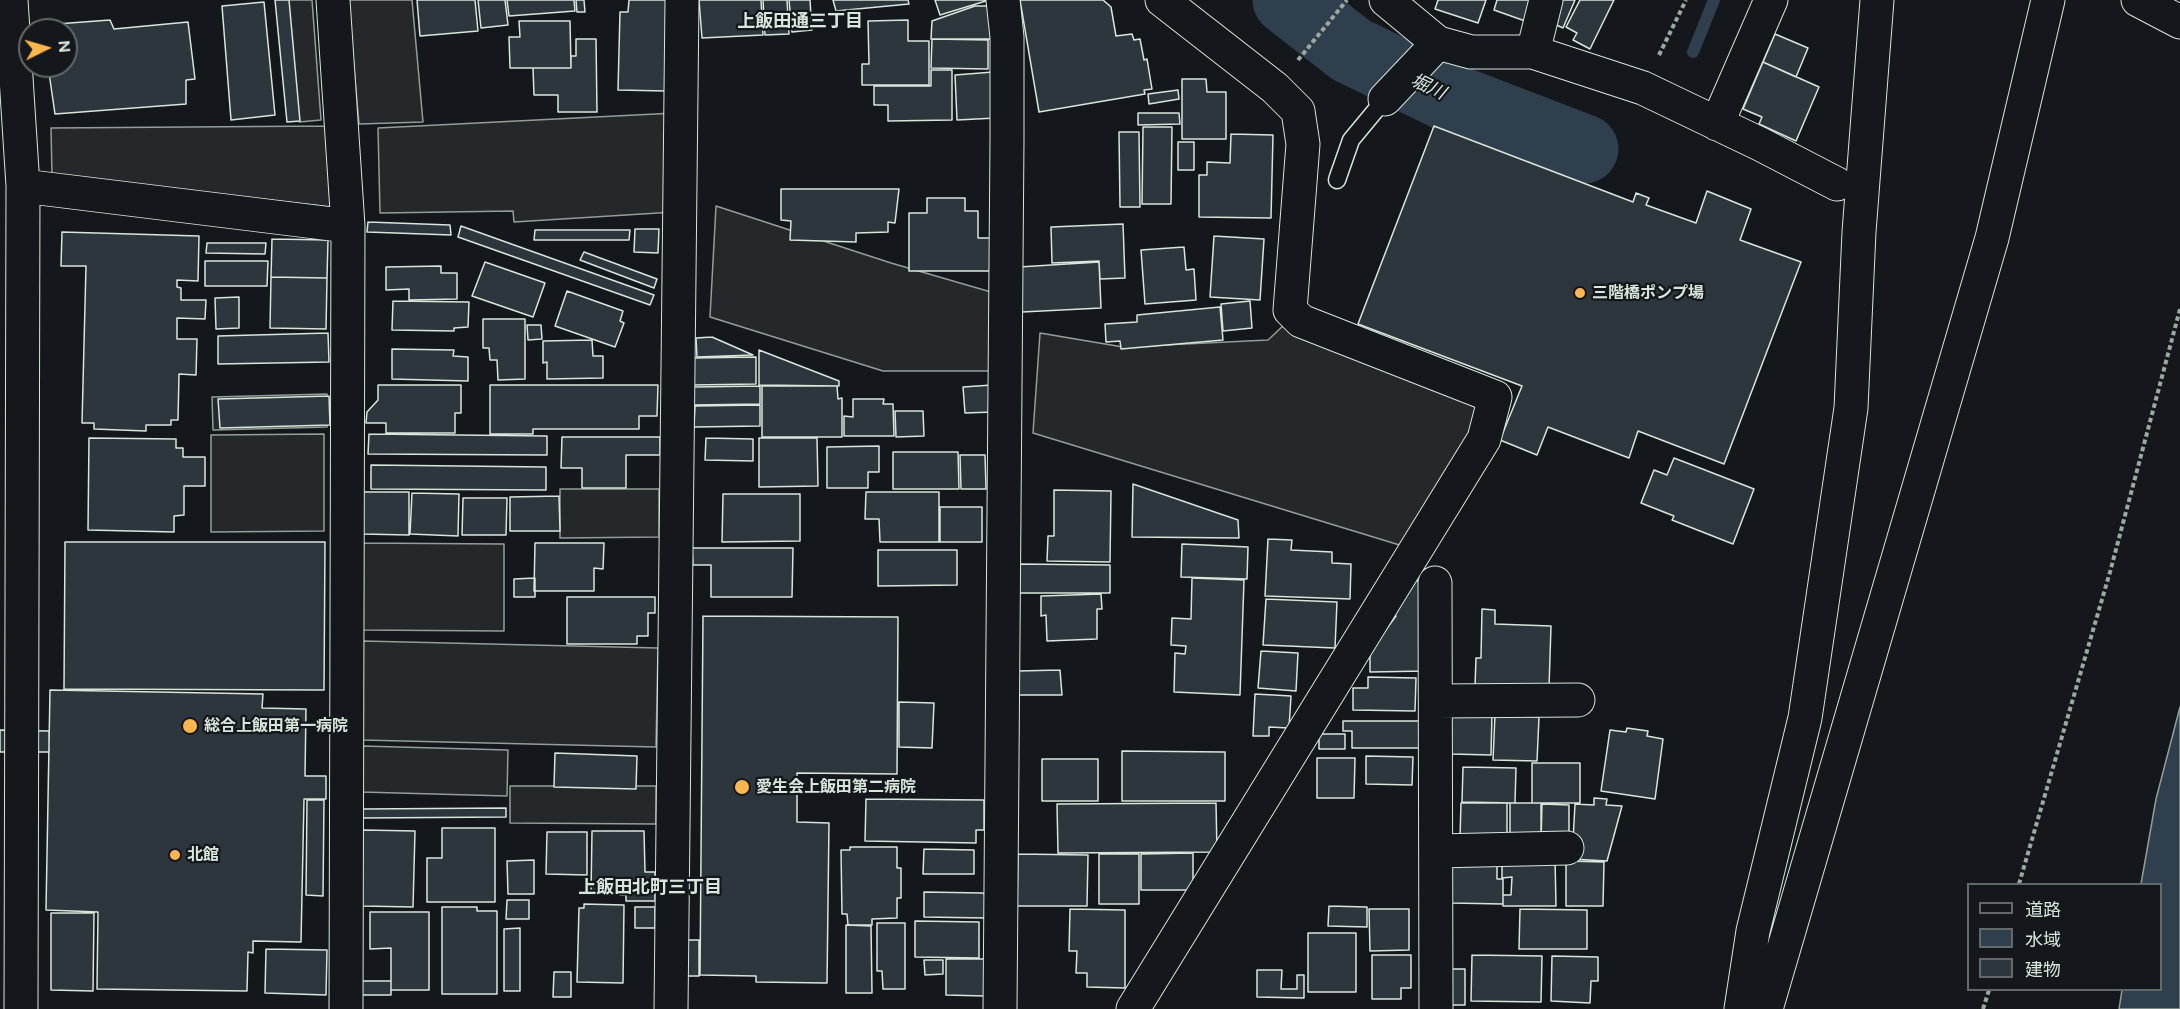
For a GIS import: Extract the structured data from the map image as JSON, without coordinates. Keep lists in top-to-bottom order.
{
  "districts": ["上飯田通三丁目", "上飯田北町三丁目"],
  "water": ["堀川"],
  "places": [
    "三階橋ポンプ場",
    "総合上飯田第一病院",
    "愛生会上飯田第二病院",
    "北館"
  ],
  "legend": ["道路", "水域", "建物"],
  "north": "right"
}
